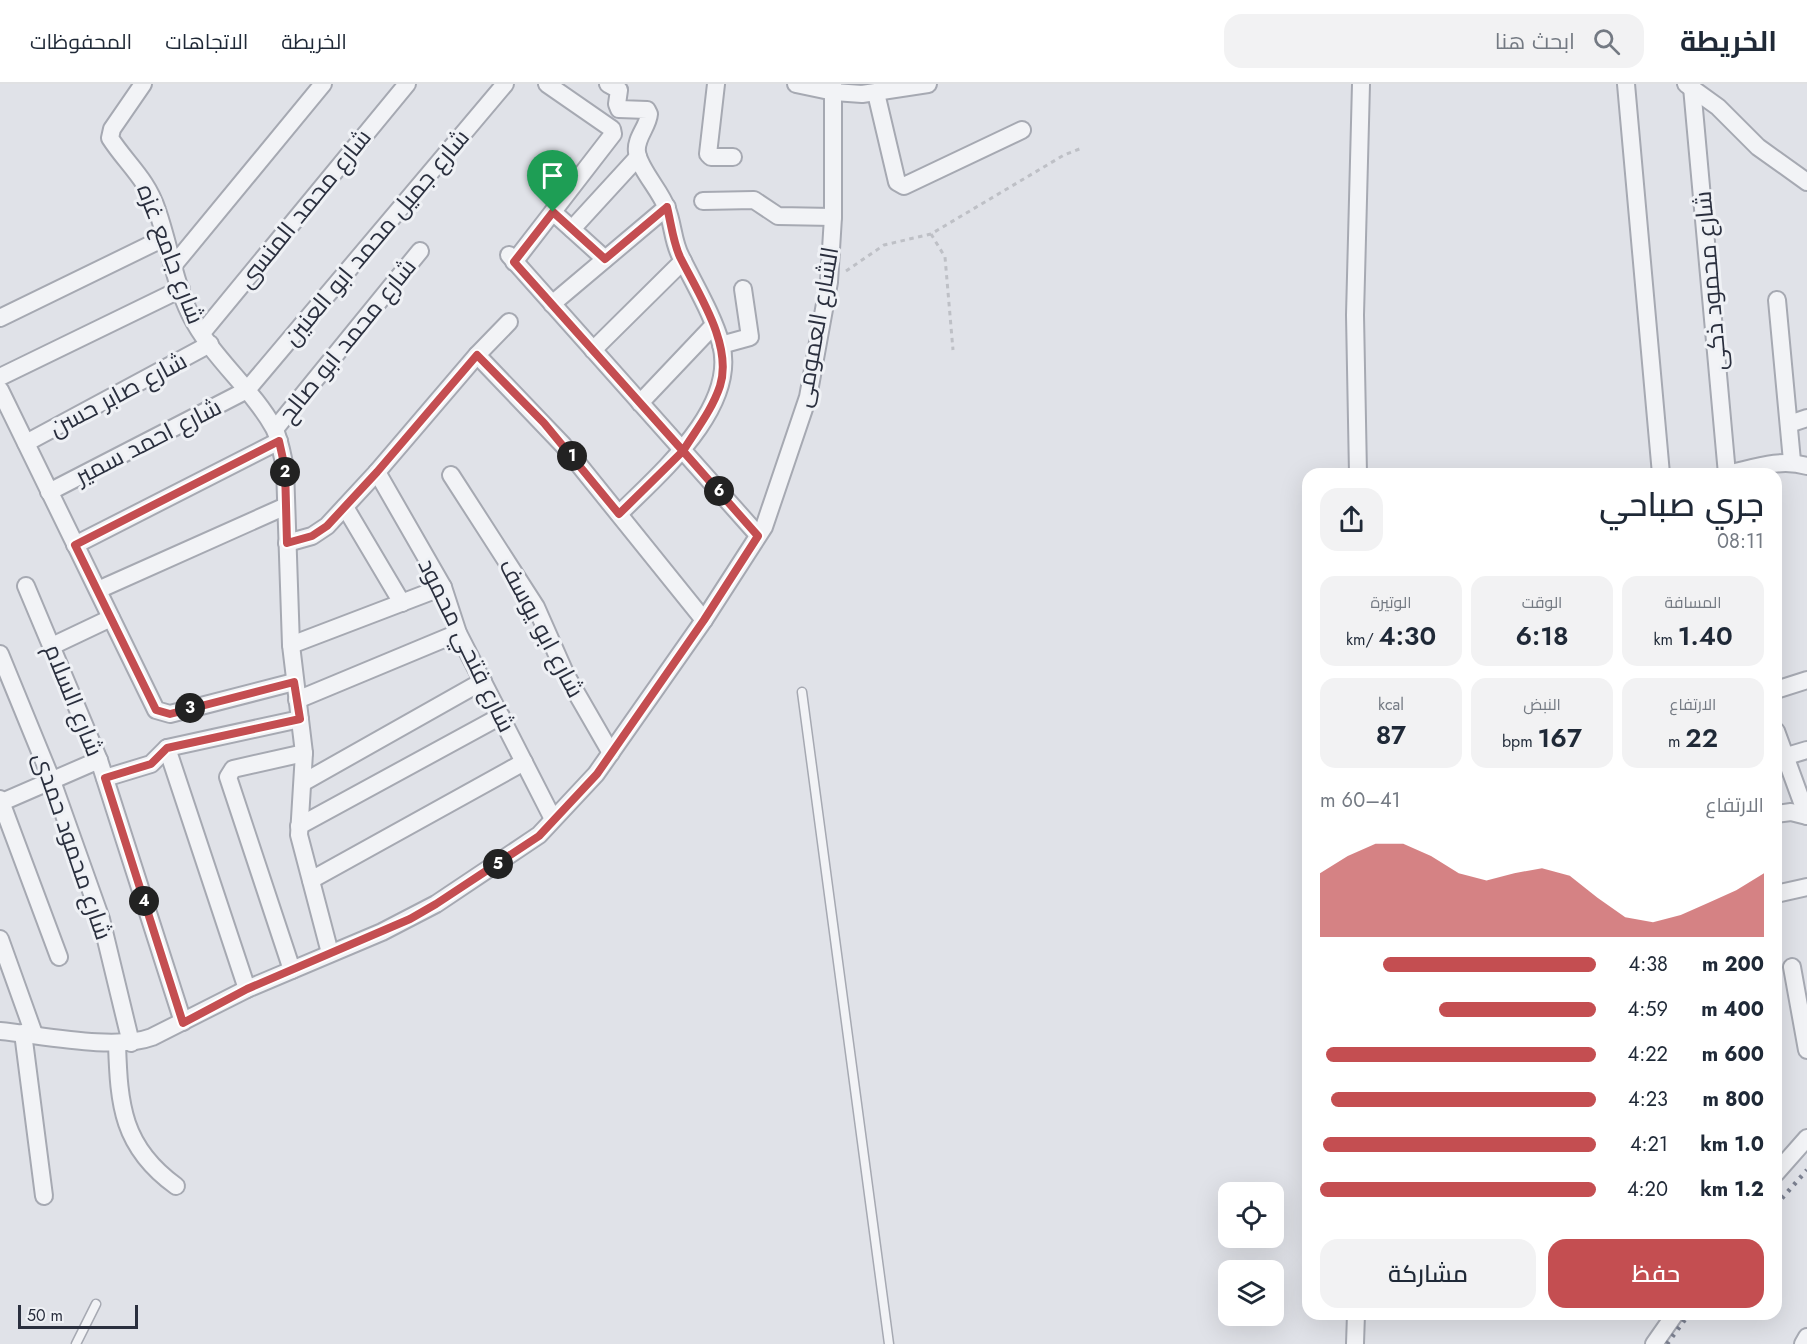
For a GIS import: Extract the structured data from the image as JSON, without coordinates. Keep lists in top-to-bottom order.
{
  "streets": {
    "street": [
      "شارع محمد المنسى",
      "شارع جميل محمد ابو العنين",
      "شارع جامع غزه",
      "شارع محمود ذكى",
      "الشارع العمومى",
      "شارع محمد ابو صالح",
      "شارع صابر حسن",
      "شارع احمد سمير",
      "شارع ابو يوسف",
      "شارع فتحي محمود",
      "شارع السلام",
      "شارع محمود حمدى"
    ]
  },
  "crossings": [
    ["شارع محمد المنسى", "شارع جامع غزه"],
    ["شارع محمد المنسى", "شارع صابر حسن"],
    ["شارع جميل محمد ابو العنين", "شارع جامع غزه"],
    ["شارع جميل محمد ابو العنين", "شارع احمد سمير"],
    ["شارع جامع غزه", "الشارع العمومى"],
    ["شارع جامع غزه", "شارع محمد ابو صالح"],
    ["شارع جامع غزه", "شارع صابر حسن"],
    ["شارع جامع غزه", "شارع احمد سمير"],
    ["الشارع العمومى", "شارع ابو يوسف"],
    ["الشارع العمومى", "شارع فتحي محمود"],
    ["الشارع العمومى", "شارع السلام"],
    ["الشارع العمومى", "شارع محمود حمدى"]
  ],
  "scale_bar": "50 m",
  "page": {
    "header": "الخريطة",
    "search": "ابحث هنا",
    "nav": ["الخريطة", "الاتجاهات", "المحفوظات"],
    "pins": [
      "1",
      "2",
      "6",
      "3",
      "5",
      "4"
    ],
    "heading": ["جري صباحي", "08:11"],
    "stats": [
      ["المسافة", "1.40 km"],
      ["الوقت", "6:18"],
      ["الوتيرة", "4:30 /km"],
      ["الارتفاع", "22 m"],
      ["النبض", "167 bpm"],
      ["kcal", "87"]
    ],
    "chart": ["الارتفاع", "41–60 m"],
    "list": [
      {
        "name": "200 m",
        "note": "4:38"
      },
      {
        "name": "400 m",
        "note": "4:59"
      },
      {
        "name": "600 m",
        "note": "4:22"
      },
      {
        "name": "800 m",
        "note": "4:23"
      },
      {
        "name": "1.0 km",
        "note": "4:21"
      },
      {
        "name": "1.2 km",
        "note": "4:20"
      }
    ],
    "buttons": ["حفظ", "مشاركة"],
    "scale": "50 m"
  }
}
